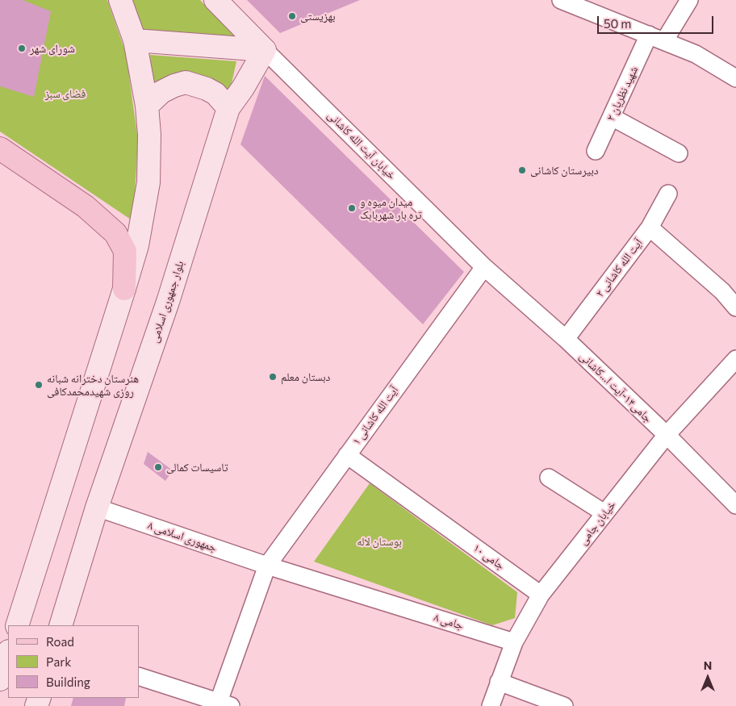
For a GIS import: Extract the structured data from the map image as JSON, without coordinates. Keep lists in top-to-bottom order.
{
  "streets": {
    "street": [
      "شهید نظریان ۲",
      "خیابان آیت الله کاشانی",
      "آیت الله کاشانی ۲",
      "بلوار جمهوری اسلامی",
      "جامی۱۴-آیت ا...کاشانی",
      "آیت الله کاشانی ۱",
      "خیابان جامی",
      "جمهوری اسلامی ۸",
      "جامی ۱۰",
      "جامی ۸"
    ]
  },
  "crossings": [
    ["خیابان آیت الله کاشانی", "آیت الله کاشانی ۲"],
    ["خیابان آیت الله کاشانی", "بلوار جمهوری اسلامی"],
    ["خیابان آیت الله کاشانی", "جامی۱۴-آیت ا...کاشانی"],
    ["خیابان آیت الله کاشانی", "آیت الله کاشانی ۱"],
    ["آیت الله کاشانی ۲", "جامی۱۴-آیت ا...کاشانی"],
    ["بلوار جمهوری اسلامی", "جمهوری اسلامی ۸"],
    ["جامی۱۴-آیت ا...کاشانی", "خیابان جامی"],
    ["آیت الله کاشانی ۱", "جمهوری اسلامی ۸"],
    ["آیت الله کاشانی ۱", "جامی ۱۰"],
    ["خیابان جامی", "جامی ۱۰"],
    ["خیابان جامی", "جامی ۸"],
    ["جمهوری اسلامی ۸", "جامی ۸"]
  ],
  "parks": ["فضای سبز", "بوستان لاله"],
  "places": [
    "بهزیستی",
    "شورای شهر",
    "دبیرستان کاشانی",
    "میدان میوه و تره بار شهربابک",
    "دبستان معلم",
    "هنرستان دخترانه شبانه روزی شهیدمحمدکافی",
    "تاسیسات کمالی"
  ],
  "legend": ["Road", "Park", "Building"],
  "scale_bar": "50 m",
  "north": "top"
}
